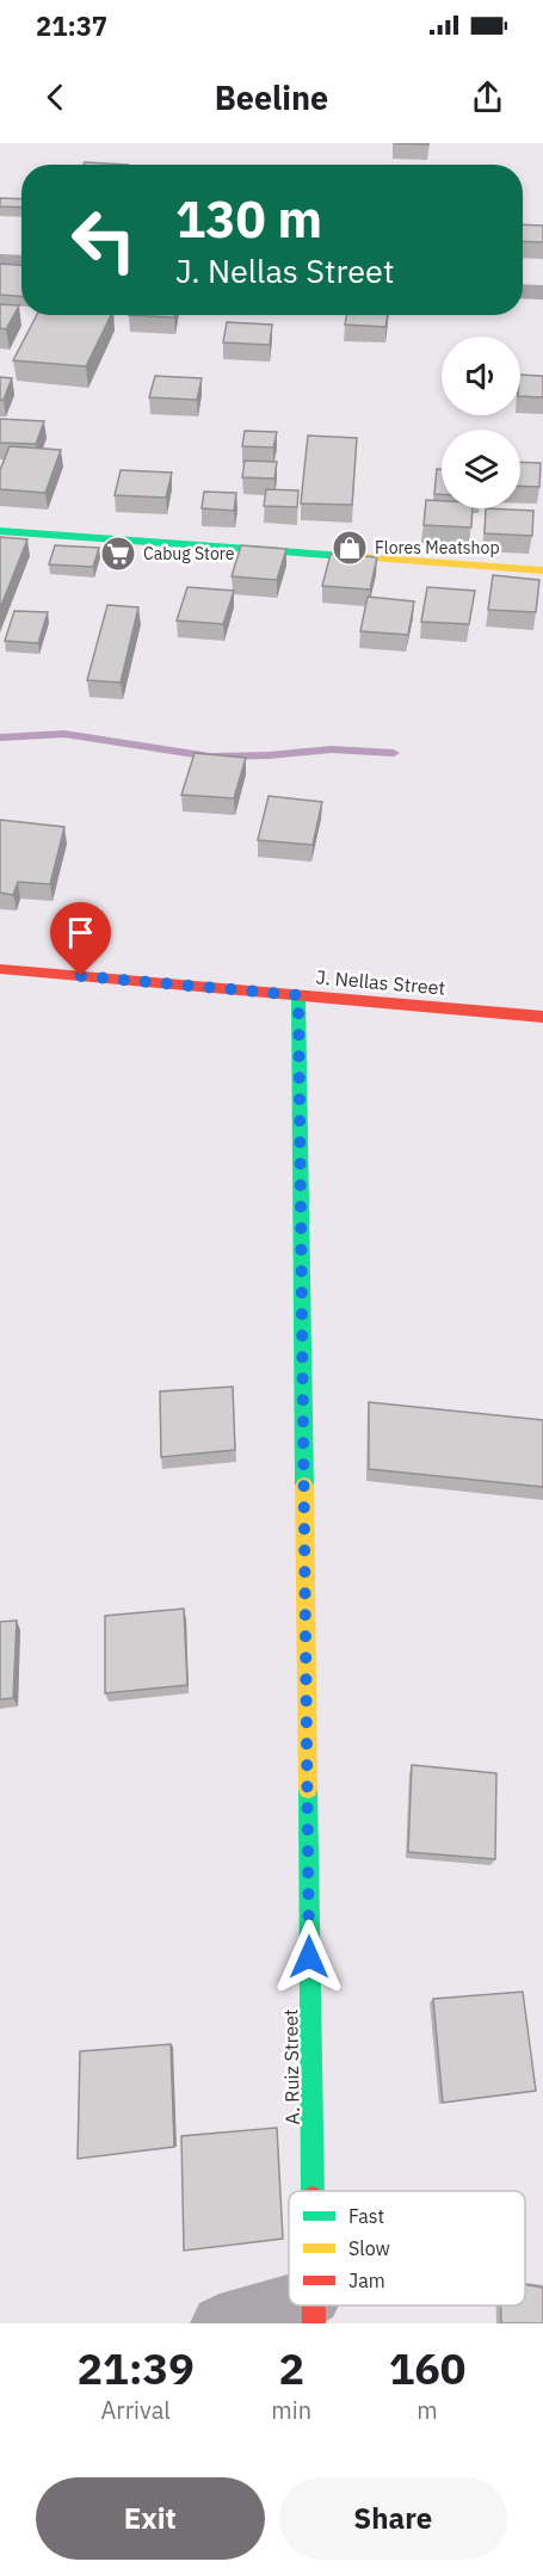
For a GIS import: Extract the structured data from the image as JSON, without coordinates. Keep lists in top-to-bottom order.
{
  "streets": {
    "street": ["J. Nellas Street", "A. Ruiz Street"]
  },
  "crossings": [
    ["J. Nellas Street", "A. Ruiz Street"]
  ],
  "places": {
    "shop": ["Flores Meatshop"],
    "supermarket": ["Cabug Store"]
  },
  "legend": ["Fast", "Slow", "Jam"],
  "page": {
    "status": "21:37",
    "header": "Beeline",
    "turn": ["130 m", "J. Nellas Street"],
    "eta": [
      "21:39",
      "Arrival",
      "2",
      "min",
      "160",
      "m"
    ],
    "buttons": ["Exit", "Share"]
  }
}
